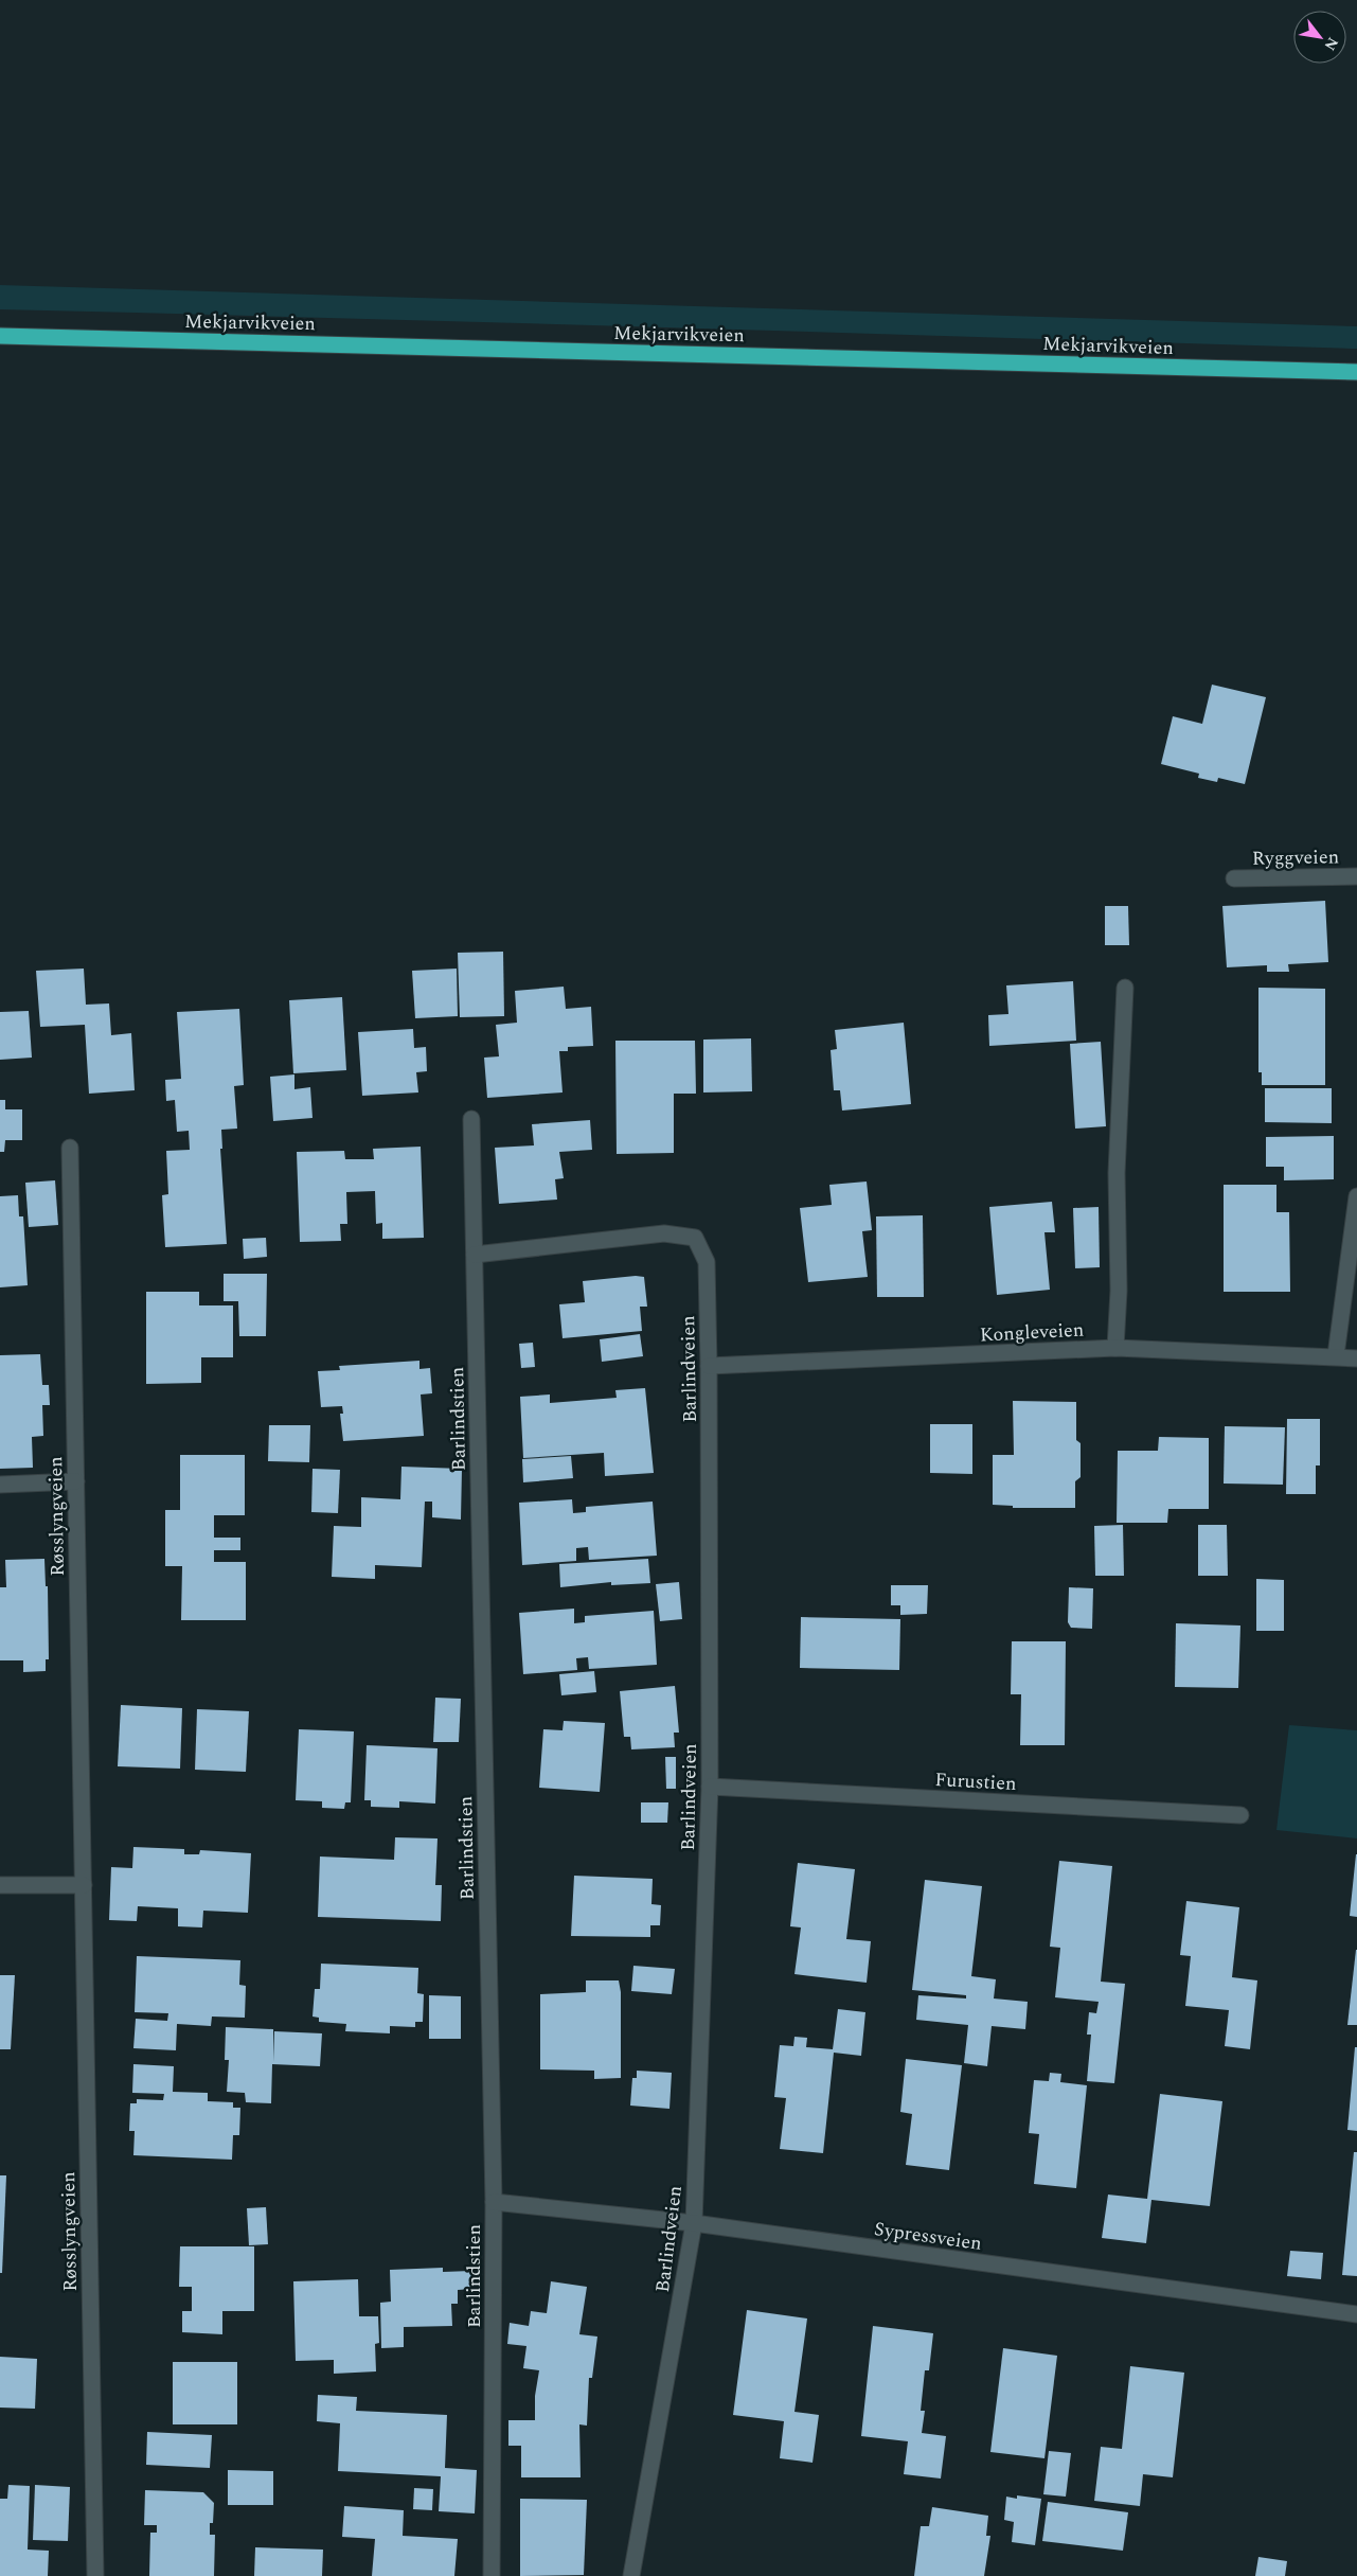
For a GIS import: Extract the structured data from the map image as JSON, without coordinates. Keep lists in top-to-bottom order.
{
  "streets": {
    "highway": ["Mekjarvikveien"],
    "street": [
      "Ryggveien",
      "Kongleveien",
      "Barlindveien",
      "Barlindstien",
      "Røsslyngveien",
      "Furustien",
      "Sypressveien"
    ]
  },
  "crossings": [
    ["Kongleveien", "Barlindveien"],
    ["Barlindveien", "Barlindstien"],
    ["Barlindveien", "Furustien"],
    ["Barlindveien", "Sypressveien"],
    ["Barlindstien", "Sypressveien"]
  ],
  "north": "bottom right"
}
